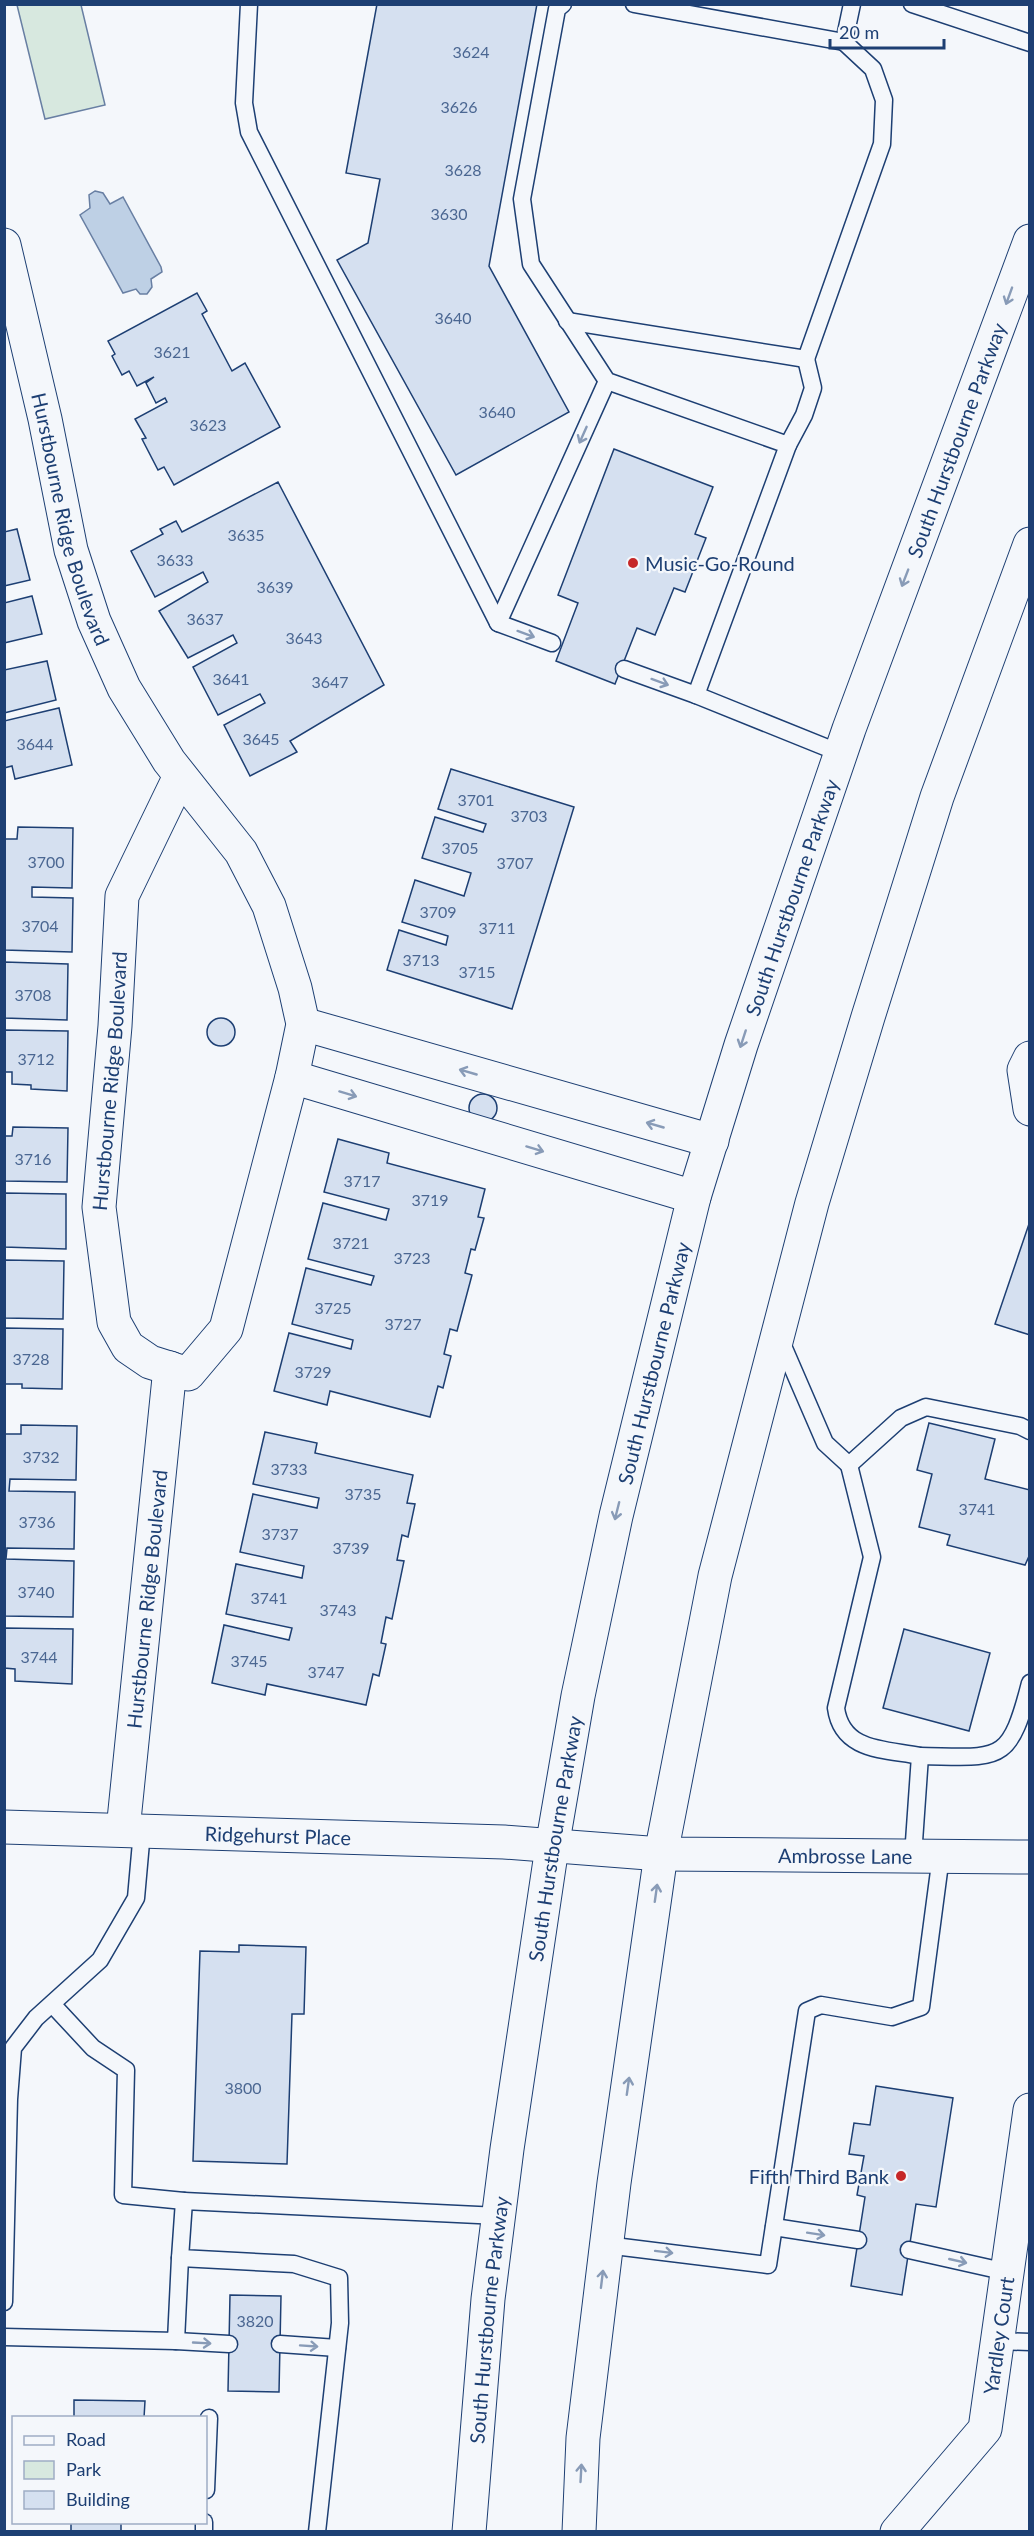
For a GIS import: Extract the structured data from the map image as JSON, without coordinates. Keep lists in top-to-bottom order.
{
  "streets": {
    "street": [
      "South Hurstbourne Parkway",
      "Hurstbourne Ridge Boulevard",
      "Ridgehurst Place",
      "Ambrosse Lane",
      "Yardley Court"
    ]
  },
  "crossings": [
    ["South Hurstbourne Parkway", "Ridgehurst Place"],
    ["Hurstbourne Ridge Boulevard", "Ridgehurst Place"],
    ["Ridgehurst Place", "Ambrosse Lane"]
  ],
  "places": ["Music-Go-Round", "Fifth Third Bank"],
  "house_numbers": [
    "3624",
    "3626",
    "3628",
    "3630",
    "3640",
    "3621",
    "3640",
    "3623",
    "3635",
    "3633",
    "3639",
    "3637",
    "3643",
    "3641",
    "3647",
    "3645",
    "3644",
    "3701",
    "3703",
    "3705",
    "3700",
    "3707",
    "3709",
    "3704",
    "3711",
    "3713",
    "3715",
    "3708",
    "3712",
    "3716",
    "3717",
    "3719",
    "3721",
    "3723",
    "3725",
    "3727",
    "3728",
    "3729",
    "3732",
    "3733",
    "3735",
    "3741",
    "3736",
    "3737",
    "3739",
    "3740",
    "3741",
    "3743",
    "3744",
    "3745",
    "3747",
    "3800",
    "3820"
  ],
  "legend": ["Road", "Park", "Building"],
  "scale_bar": "20 m"
}
